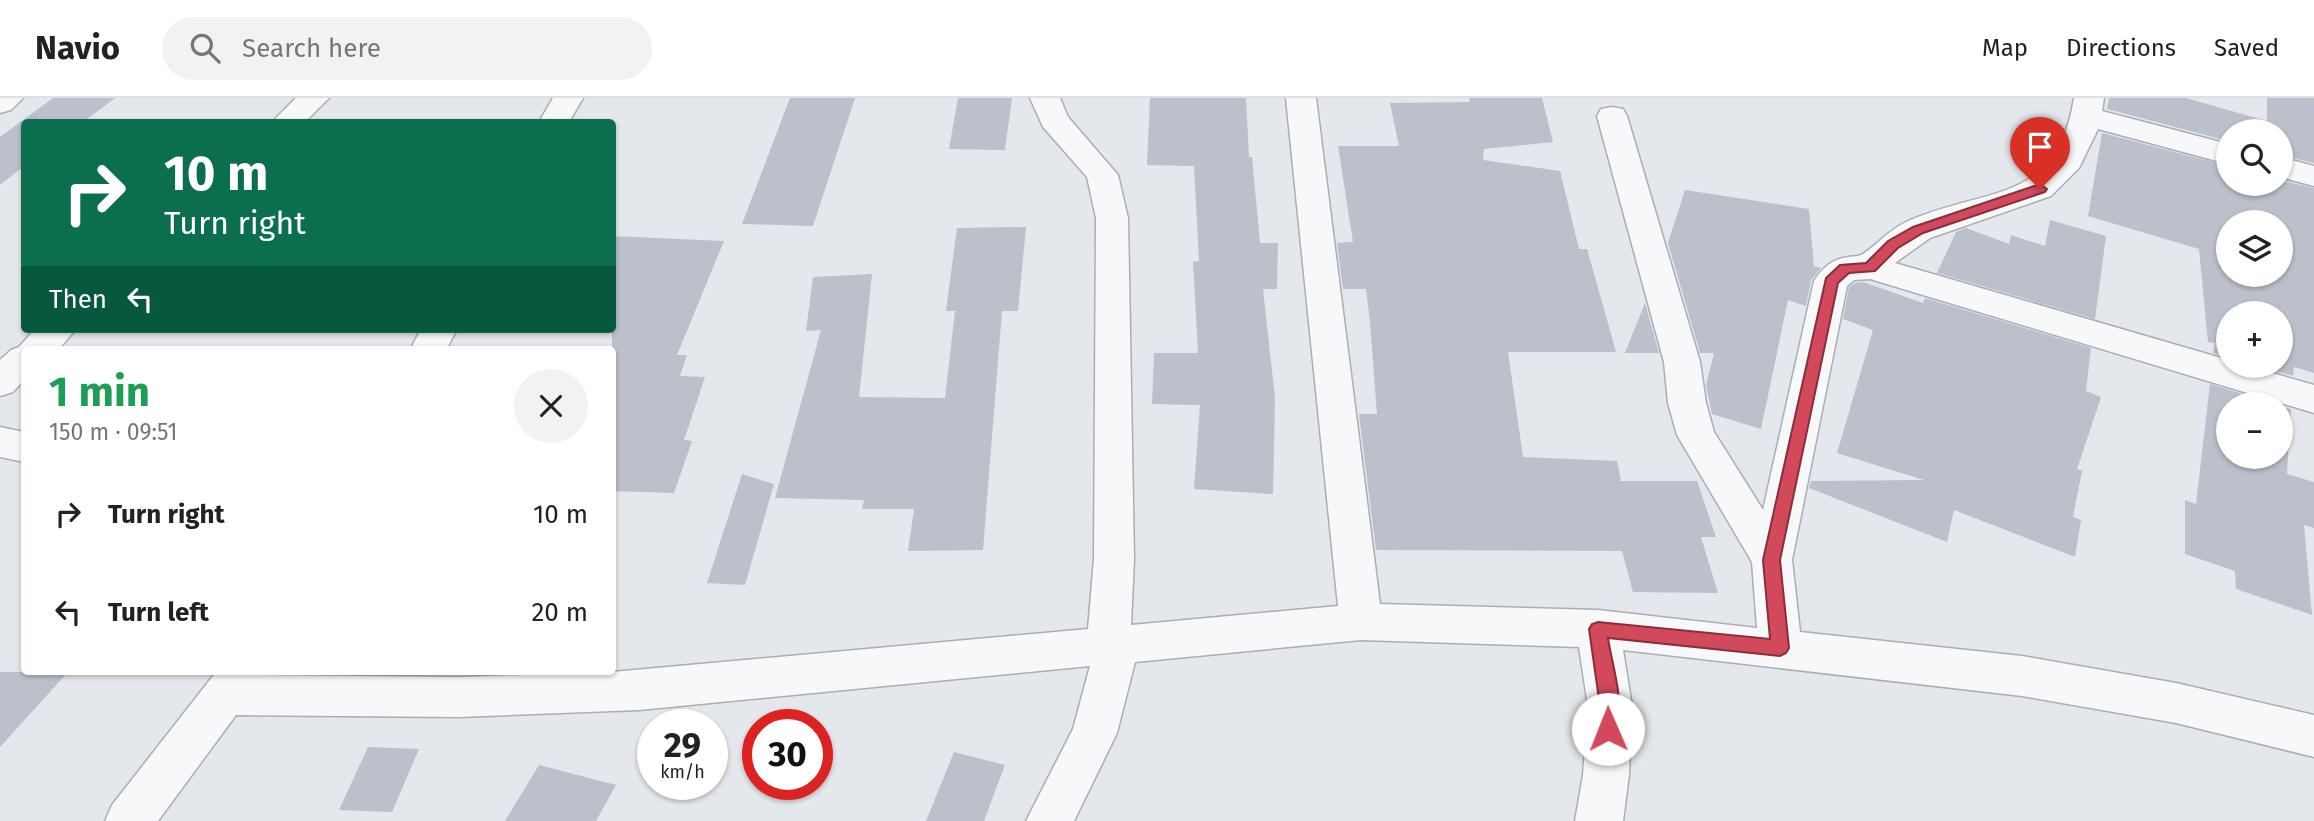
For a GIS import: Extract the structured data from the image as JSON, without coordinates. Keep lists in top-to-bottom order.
{
  "page": {
    "header": "Navio",
    "search": "Search here",
    "nav": ["Map", "Directions", "Saved"],
    "map_buttons": ["+", "−"],
    "turn": ["10 m", "Turn right"],
    "then": "Then",
    "heading": ["1 min", "150 m · 09:51"],
    "list": [
      {
        "name": "Turn right",
        "value": "10 m"
      },
      {
        "name": "Turn left",
        "value": "20 m"
      }
    ],
    "speed": "29 km/h",
    "limit": "30"
  }
}
